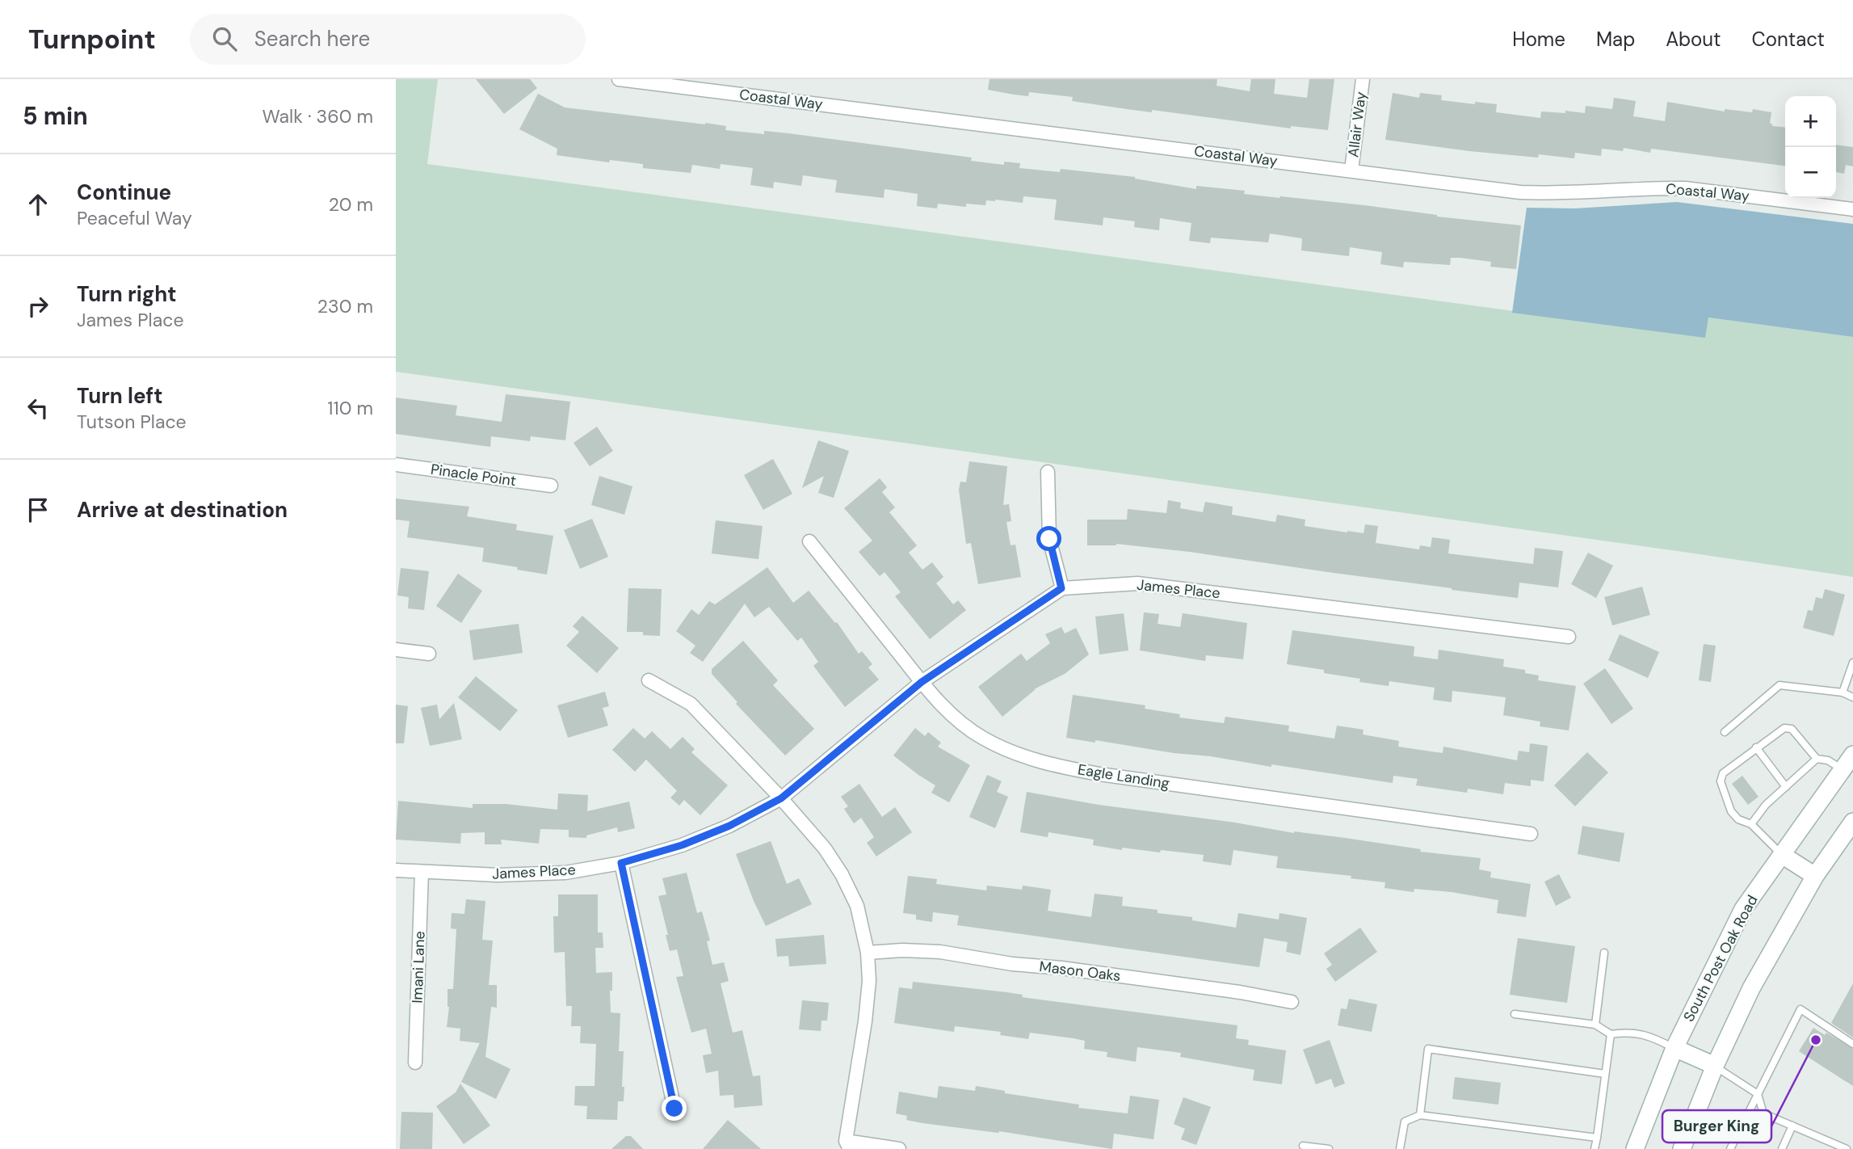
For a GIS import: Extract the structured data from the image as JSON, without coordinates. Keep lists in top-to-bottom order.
{
  "streets": {
    "main road": ["South Post Oak Road"],
    "street": [
      "Coastal Way",
      "Allair Way",
      "Pinacle Point",
      "James Place",
      "Eagle Landing",
      "Imani Lane",
      "Mason Oaks"
    ]
  },
  "crossings": [
    ["Coastal Way", "Allair Way"],
    ["James Place", "Eagle Landing"],
    ["James Place", "Imani Lane"]
  ],
  "places": ["Burger King"],
  "page": {
    "header": "Turnpoint",
    "search": "Search here",
    "nav": [
      "Home",
      "Map",
      "About",
      "Contact"
    ],
    "heading": ["5 min", "Walk · 360 m"],
    "map_buttons": ["+", "−"],
    "list": [
      ["Continue", "Peaceful Way", "20 m"],
      ["Turn right", "James Place", "230 m"],
      ["Turn left", "Tutson Place", "110 m"],
      "Arrive at destination"
    ]
  }
}
